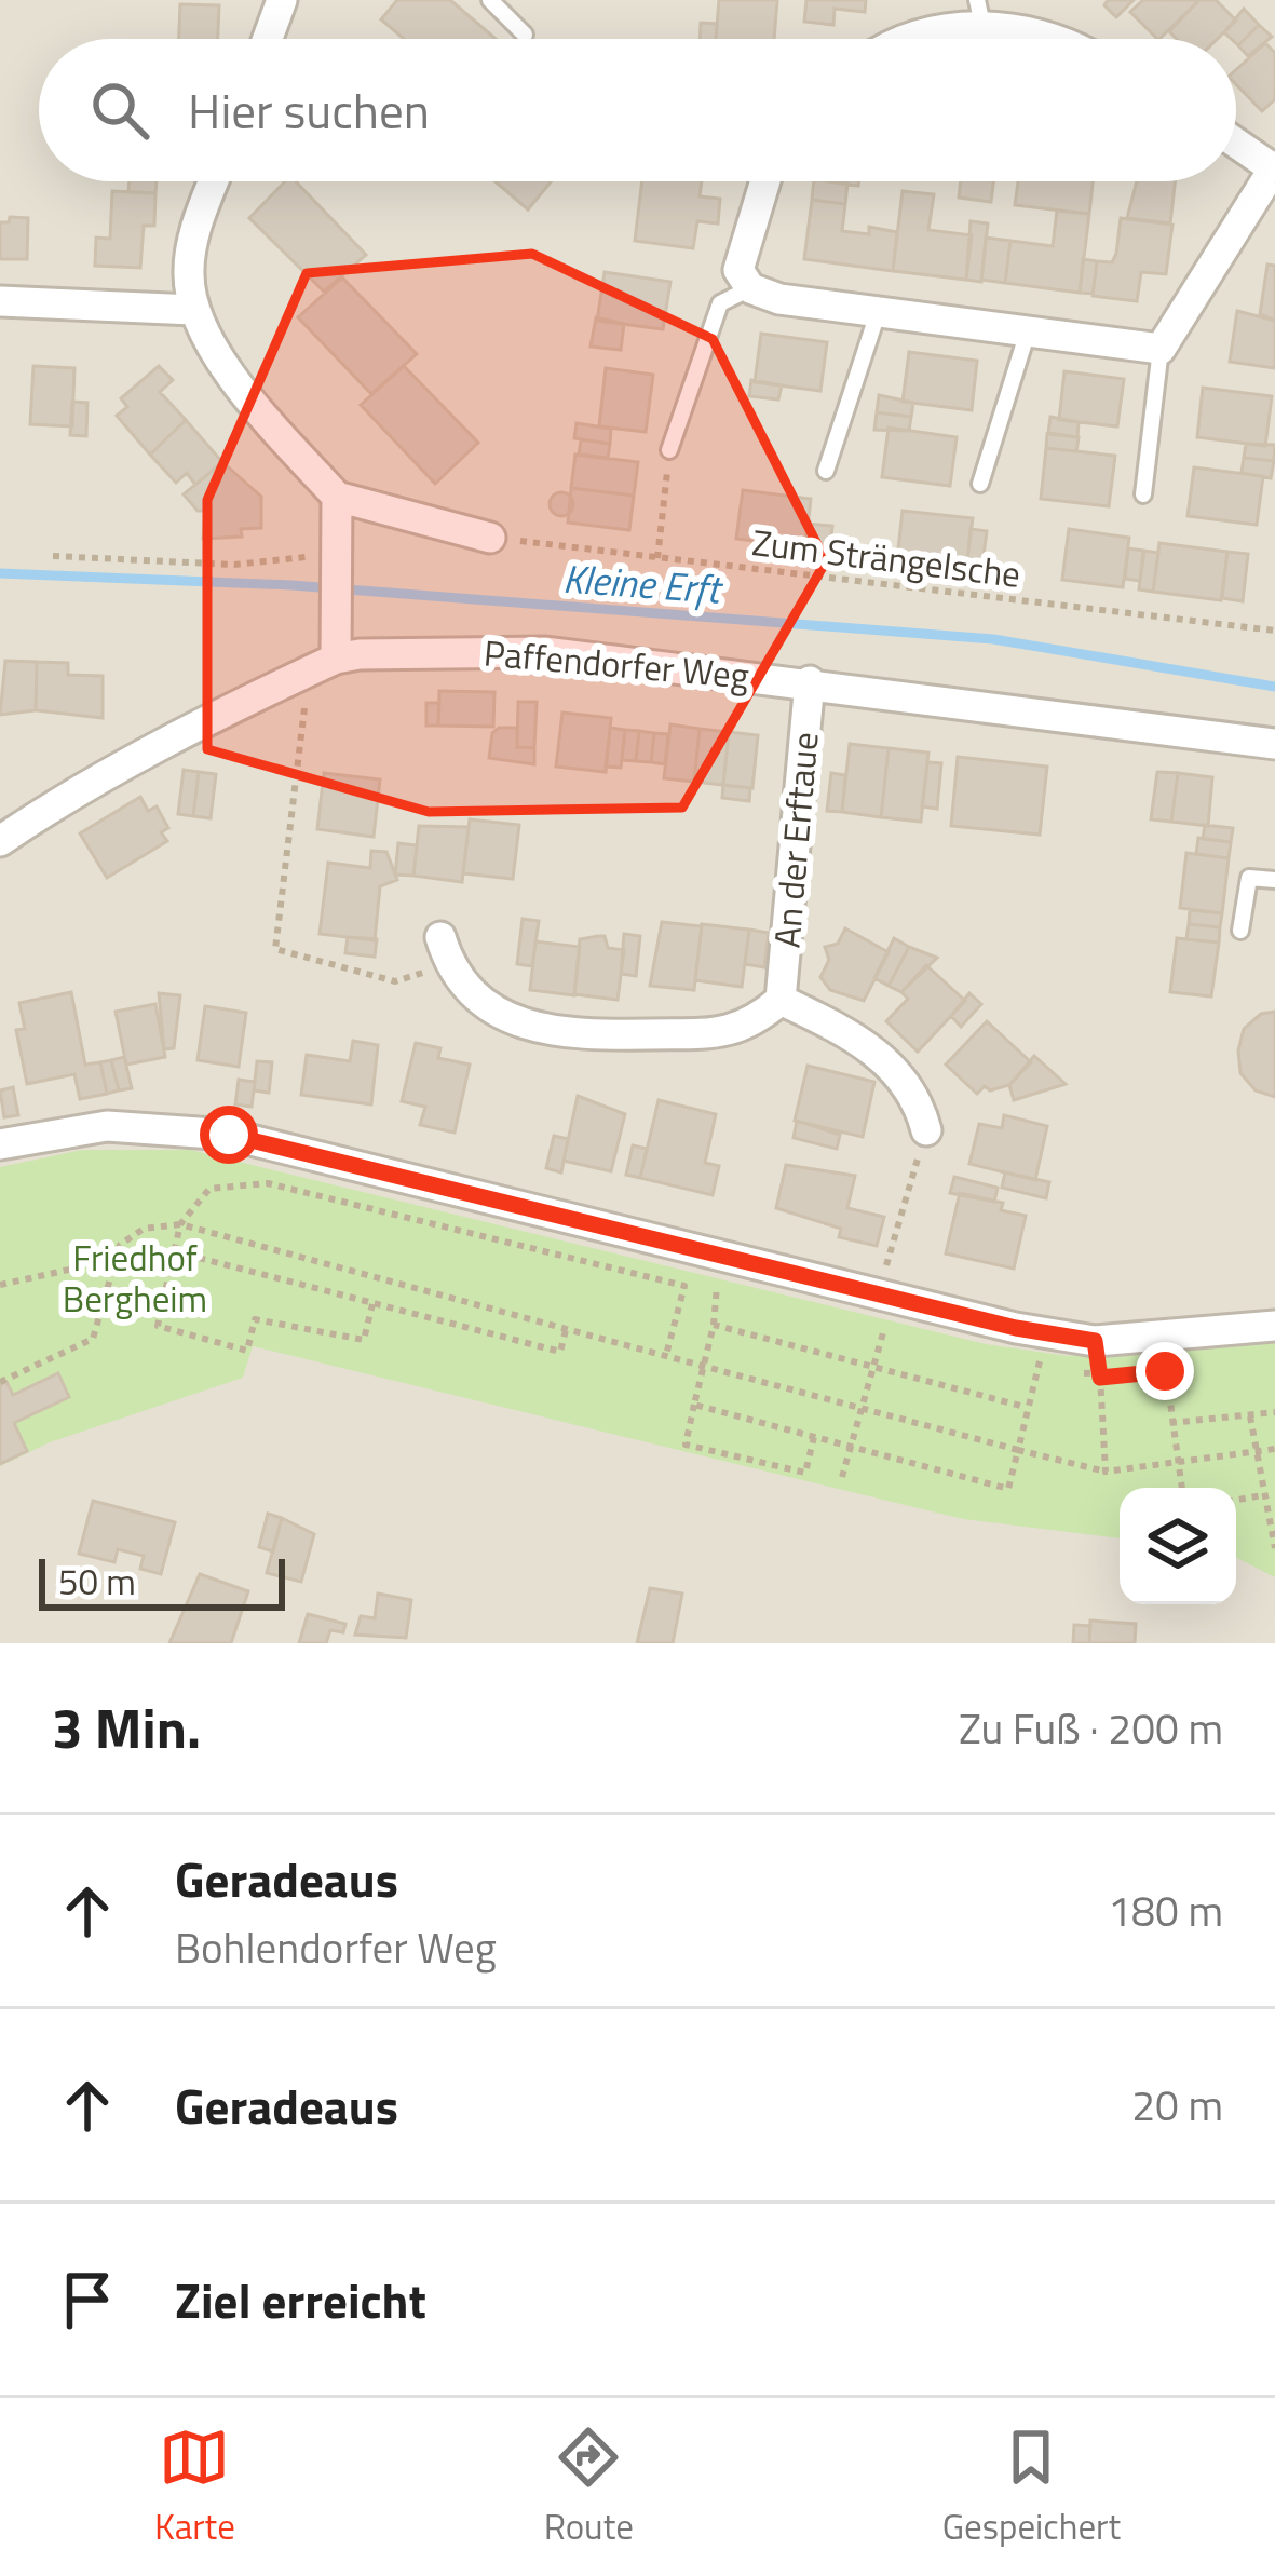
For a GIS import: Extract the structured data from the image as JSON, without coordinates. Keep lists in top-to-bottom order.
{
  "streets": {
    "street": ["Paffendorfer Weg", "An der Erftaue"],
    "path": ["Zum Strängelsche"]
  },
  "crossings": [
    ["Paffendorfer Weg", "An der Erftaue"]
  ],
  "water": ["Kleine Erft"],
  "parks": ["Friedhof Bergheim"],
  "scale_bar": "50 m",
  "page": {
    "search": "Hier suchen",
    "scale": "50 m",
    "heading": ["3 Min.", "Zu Fuß · 200 m"],
    "list": [
      ["Geradeaus", "Bohlendorfer Weg", "180 m"],
      ["Geradeaus", "20 m"],
      "Ziel erreicht"
    ],
    "nav": ["Karte", "Route", "Gespeichert"]
  }
}
